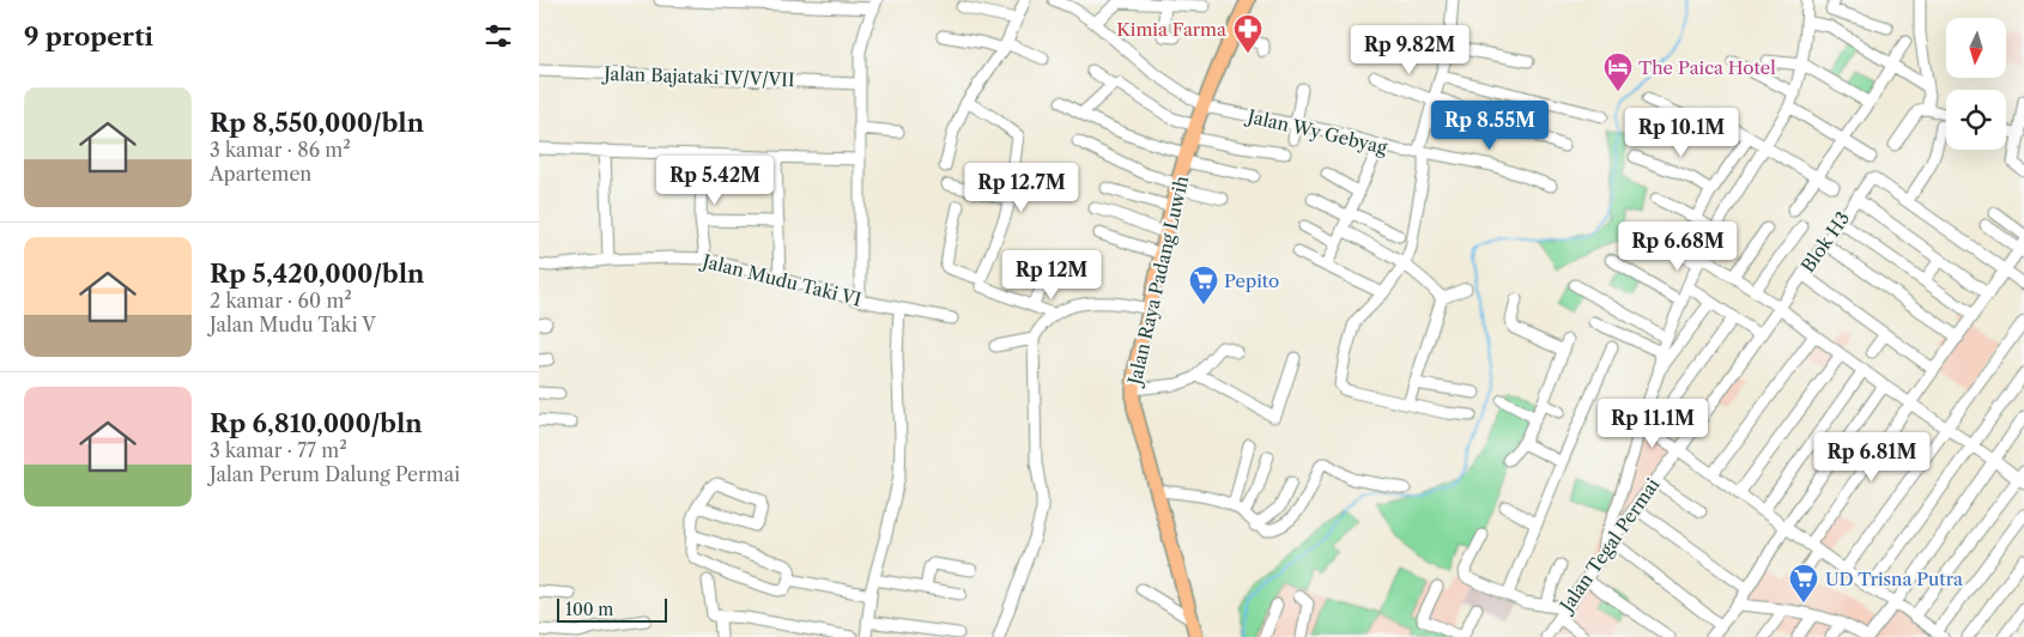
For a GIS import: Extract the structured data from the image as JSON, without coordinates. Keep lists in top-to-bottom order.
{
  "streets": {
    "main road": ["Jalan Raya Padang Luwih"],
    "street": [
      "Jalan Bajataki IV/V/VII",
      "Jalan Wy Gebyag",
      "Blok H3",
      "Jalan Mudu Taki VI",
      "Jalan Tegal Permai"
    ]
  },
  "crossings": [
    ["Jalan Wy Gebyag", "Jalan Raya Padang Luwih"],
    ["Blok H3", "Jalan Tegal Permai"]
  ],
  "places": {
    "pharmacy": ["Kimia Farma"],
    "hotel": ["The Paica Hotel"],
    "supermarket": ["Pepito", "UD Trisna Putra"]
  },
  "scale_bar": "100 m",
  "north": "bottom",
  "page": {
    "heading": "9 properti",
    "price": [
      "Rp 9.82M",
      "Rp 8.55M",
      "Rp 10.1M",
      "Rp 5.42M",
      "Rp 12.7M",
      "Rp 6.68M",
      "Rp 12M",
      "Rp 11.1M",
      "Rp 6.81M"
    ],
    "list": [
      {
        "name": "Rp 8,550,000/bln",
        "note": "3 kamar · 86 m² · Apartemen"
      },
      {
        "name": "Rp 5,420,000/bln",
        "note": "2 kamar · 60 m² · Jalan Mudu Taki V"
      },
      {
        "name": "Rp 6,810,000/bln",
        "note": "3 kamar · 77 m² · Jalan Perum Dalung Permai"
      }
    ],
    "scale": "100 m"
  }
}
